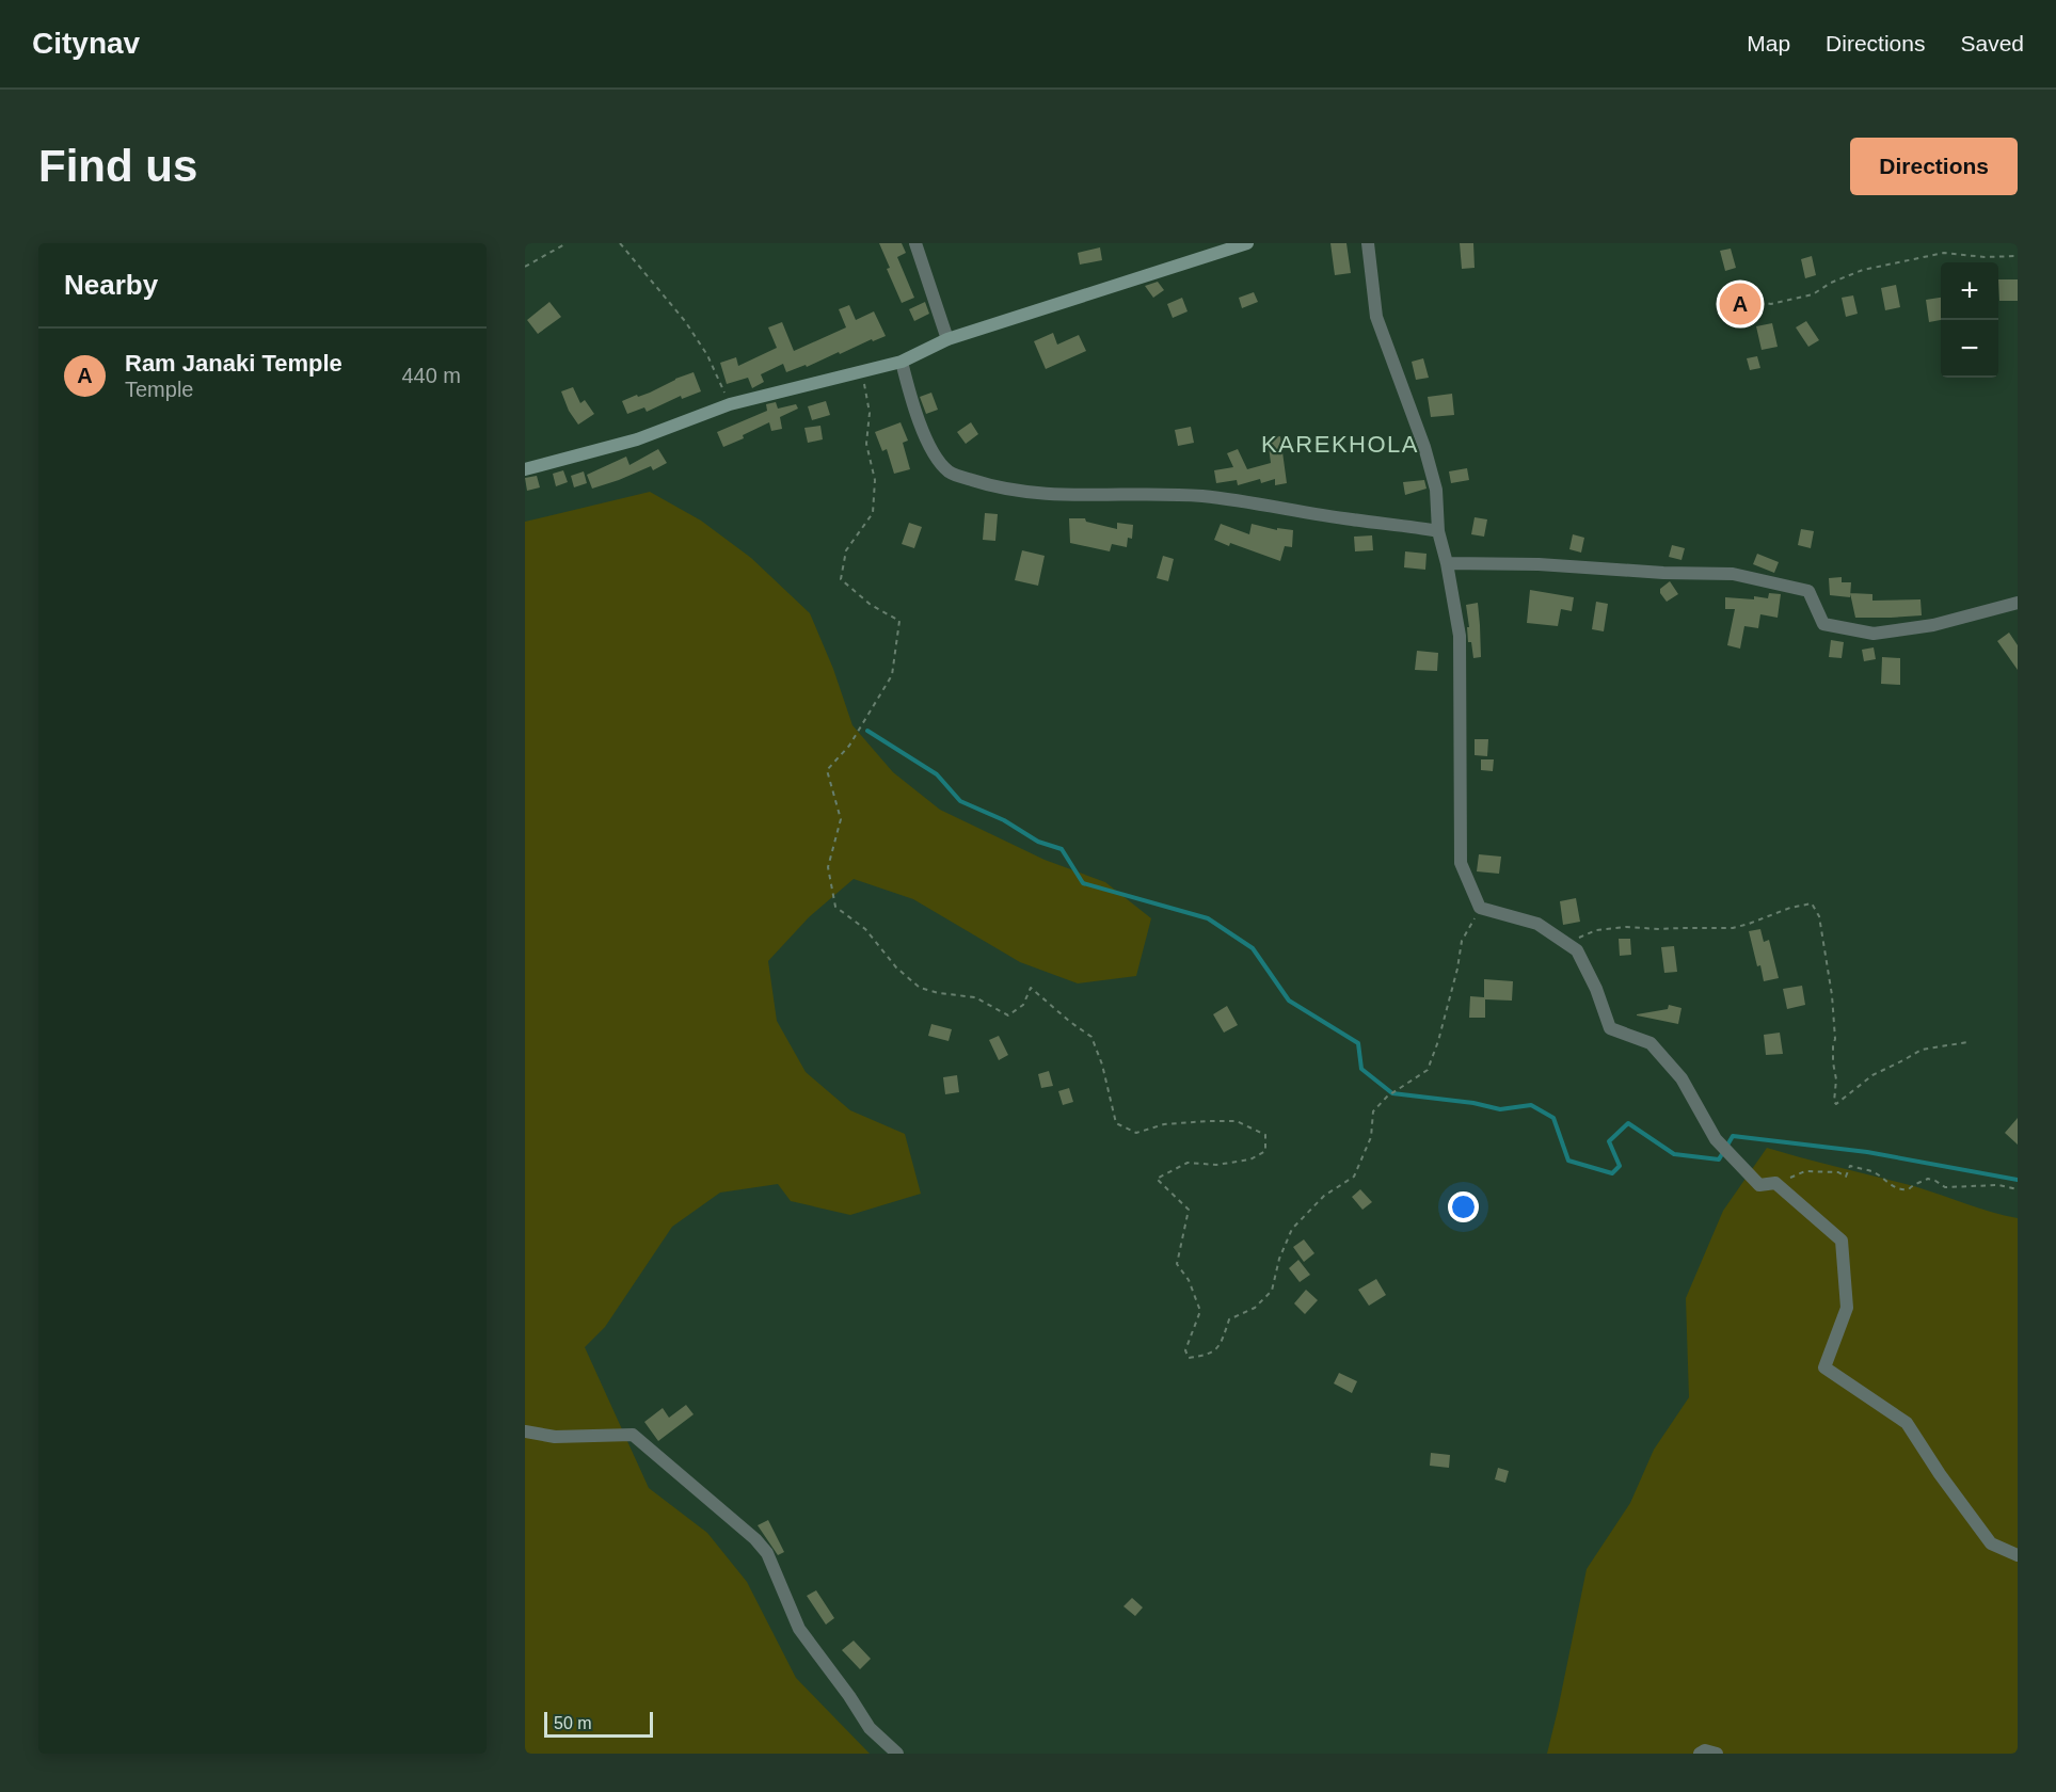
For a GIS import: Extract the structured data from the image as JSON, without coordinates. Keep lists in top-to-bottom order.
{
  "districts": ["KAREKHOLA"],
  "scale_bar": "50 m",
  "page": {
    "header": "Citynav",
    "nav": ["Map", "Directions", "Saved"],
    "buttons": "Directions",
    "title": "Find us",
    "heading": "Nearby",
    "map_buttons": ["+", "−"],
    "pins": "A",
    "list": [
      {
        "mark": "A",
        "name": "Ram Janaki Temple",
        "note": "Temple",
        "value": "440 m"
      }
    ],
    "scale": "50 m"
  }
}
